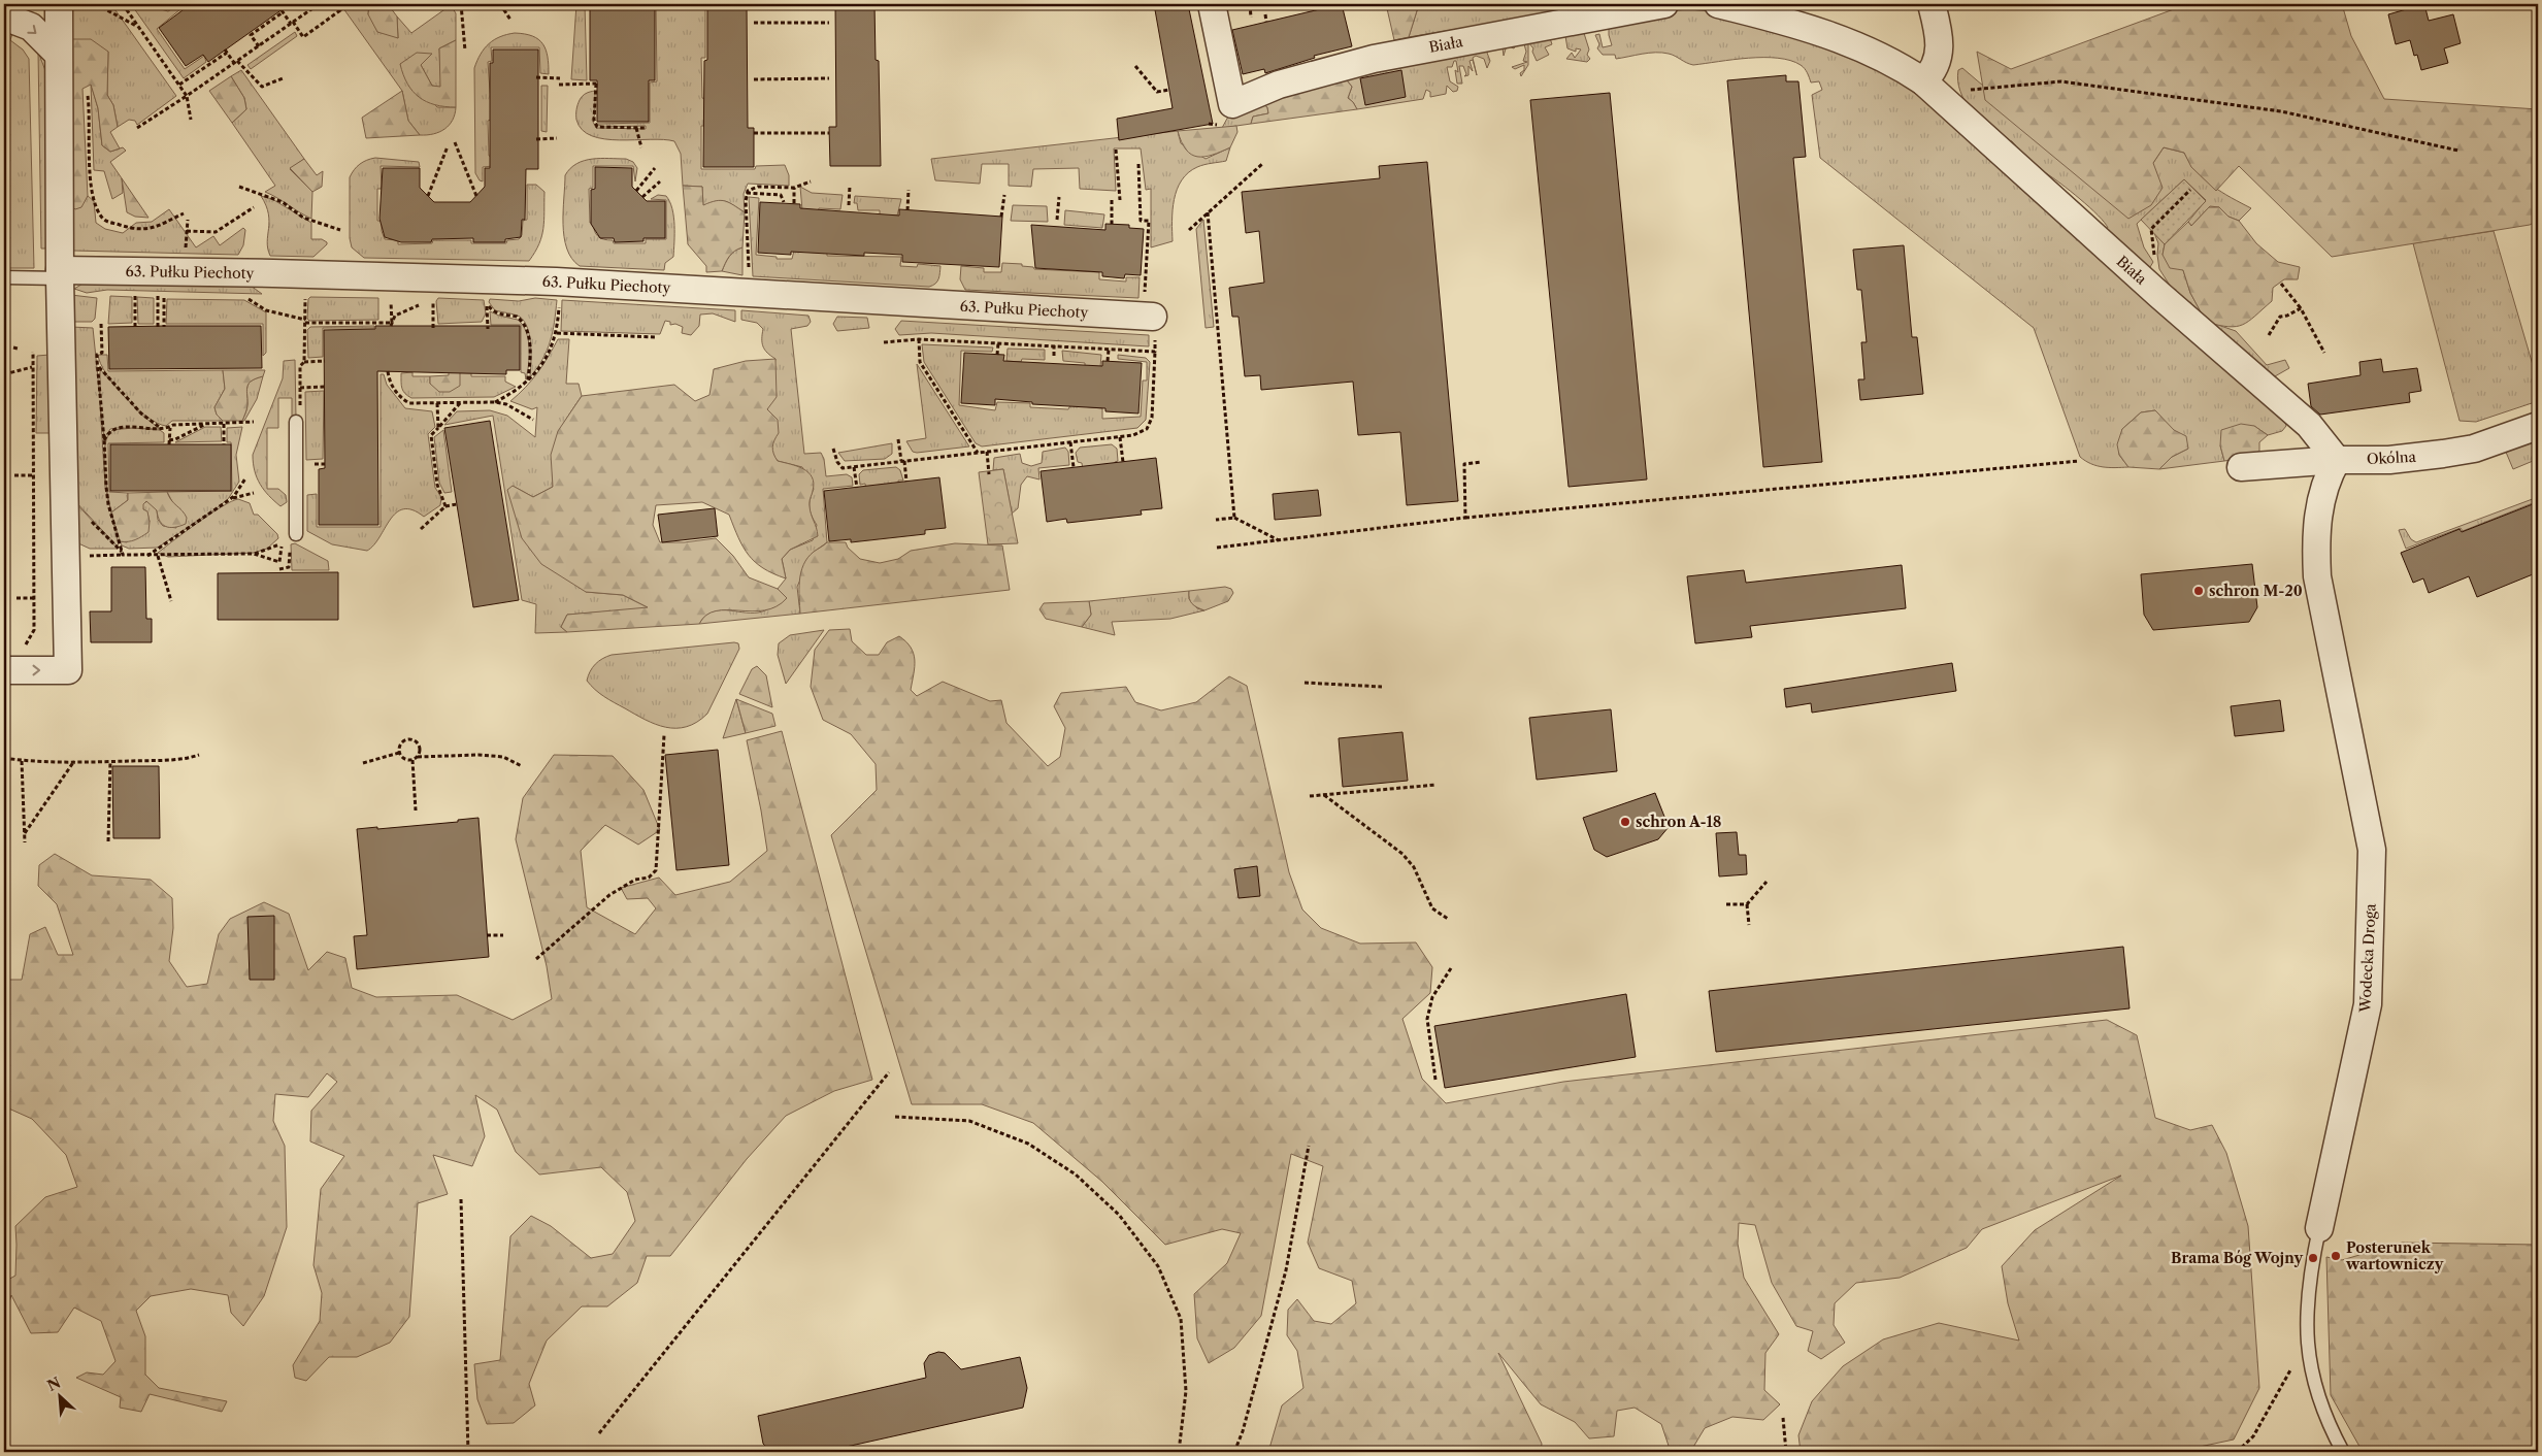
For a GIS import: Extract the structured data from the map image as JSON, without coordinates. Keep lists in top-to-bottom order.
{
  "streets": {
    "street": [
      "Biała",
      "63. Pułku Piechoty",
      "Okólna",
      "Wodecka Droga"
    ]
  },
  "crossings": [
    ["Biała", "Okólna"],
    ["Biała", "Wodecka Droga"],
    ["Okólna", "Wodecka Droga"]
  ],
  "places": [
    "schron M-20",
    "schron A-18",
    "Posterunek wartowniczy",
    "Brama Bóg Wojny"
  ],
  "north": "top left"
}
